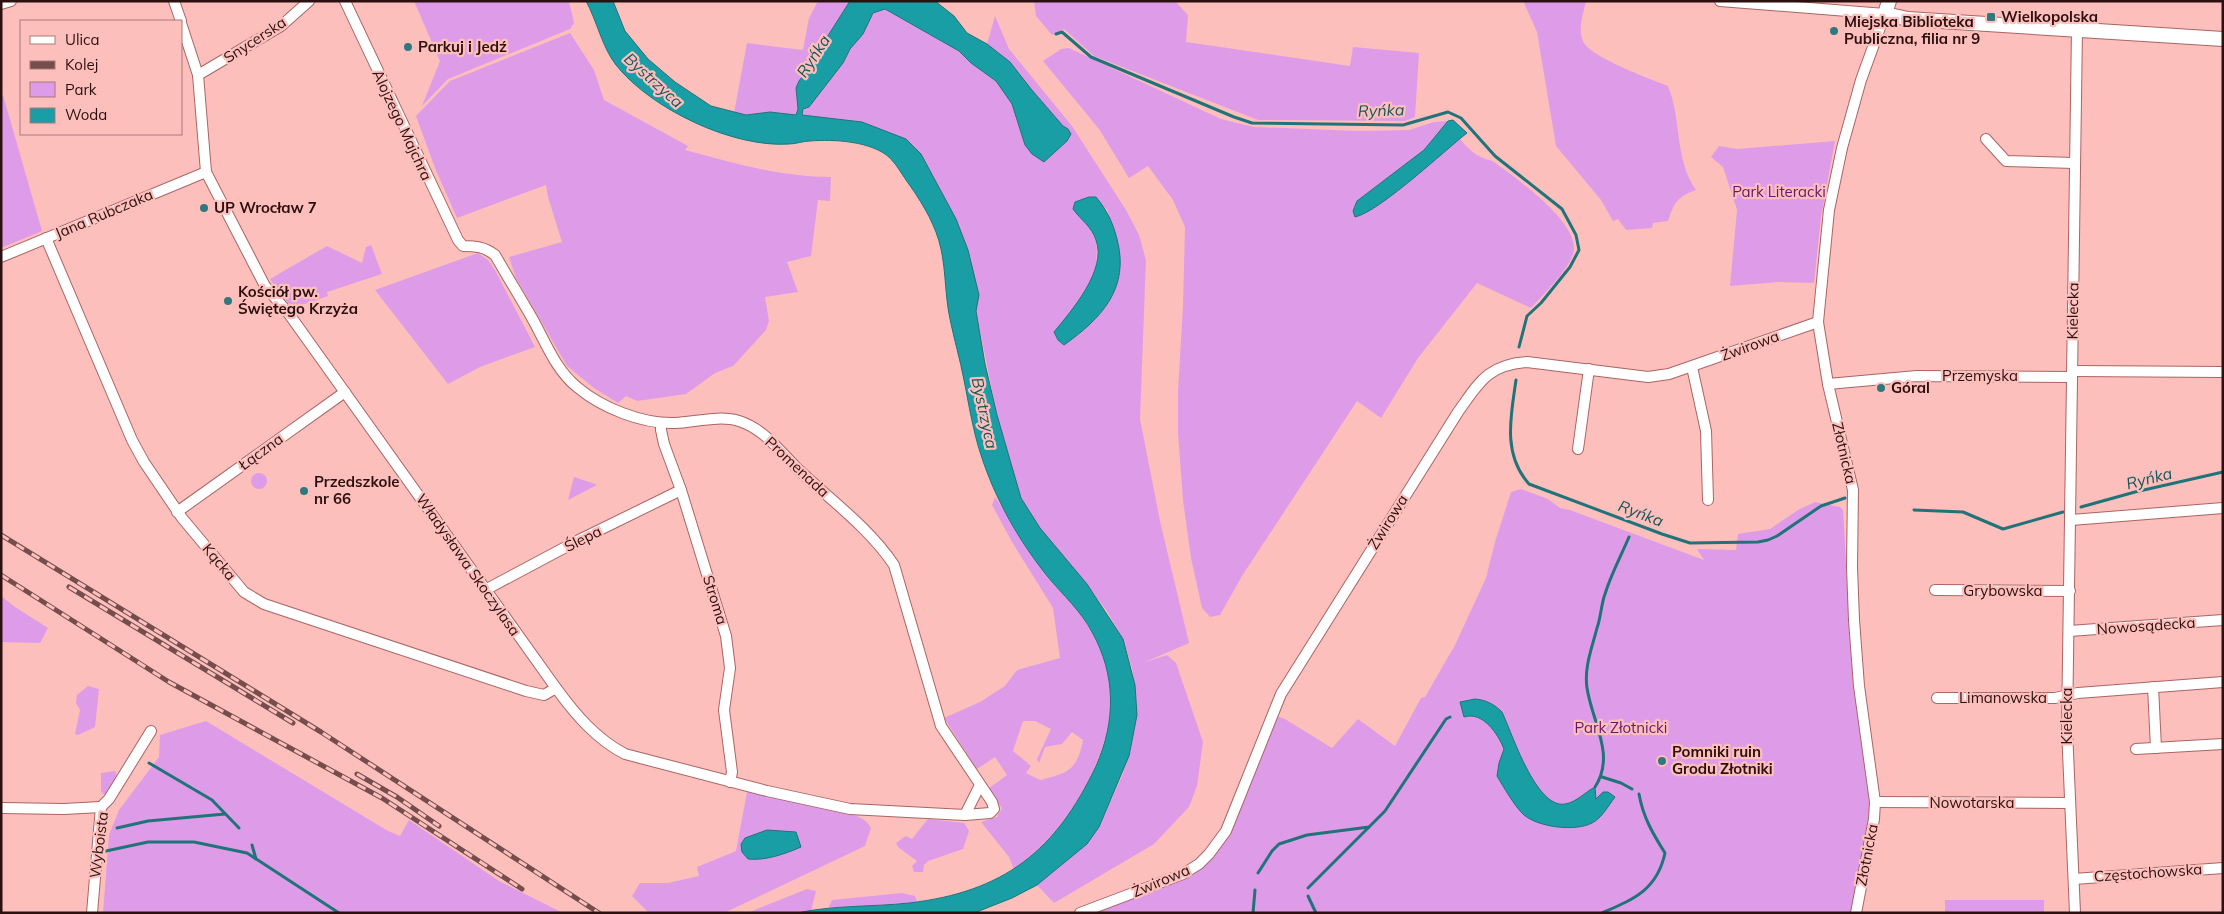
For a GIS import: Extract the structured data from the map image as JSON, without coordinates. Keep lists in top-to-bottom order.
{
  "streets": {
    "street": [
      "Snycerska",
      "Alojzego Majchra",
      "Jana Rubczaka",
      "Kielecka",
      "Żwirowa",
      "Przemyska",
      "Łączna",
      "Złotnicka",
      "Promenada",
      "Ślepa",
      "Kącka",
      "Władysława Skoczylasa",
      "Grybowska",
      "Stroma",
      "Nowosądecka",
      "Limanowska",
      "Nowotarska",
      "Wyboista",
      "Częstochowska"
    ]
  },
  "crossings": [
    ["Snycerska", "Władysława Skoczylasa"],
    ["Alojzego Majchra", "Promenada"],
    ["Jana Rubczaka", "Kącka"],
    ["Jana Rubczaka", "Władysława Skoczylasa"],
    ["Kielecka", "Przemyska"],
    ["Kielecka", "Grybowska"],
    ["Kielecka", "Nowosądecka"],
    ["Kielecka", "Limanowska"],
    ["Kielecka", "Nowotarska"],
    ["Kielecka", "Częstochowska"],
    ["Żwirowa", "Złotnicka"],
    ["Przemyska", "Złotnicka"],
    ["Łączna", "Kącka"],
    ["Łączna", "Władysława Skoczylasa"],
    ["Złotnicka", "Nowotarska"],
    ["Promenada", "Władysława Skoczylasa"],
    ["Promenada", "Stroma"],
    ["Ślepa", "Władysława Skoczylasa"],
    ["Ślepa", "Stroma"],
    ["Kącka", "Władysława Skoczylasa"],
    ["Władysława Skoczylasa", "Stroma"]
  ],
  "water": ["Ryńka", "Bystrzyca"],
  "parks": ["Park Literacki", "Park Złotnicki"],
  "places": {
    "transit": ["Wielkopolska"],
    "other": [
      "Miejska Biblioteka Publiczna, filia nr 9",
      "Parkuj i Jedź",
      "UP Wrocław 7",
      "Kościół pw. Świętego Krzyża",
      "Góral",
      "Przedszkole nr 66",
      "Pomniki ruin Grodu Złotniki"
    ]
  },
  "legend": [
    "Ulica",
    "Kolej",
    "Park",
    "Woda"
  ]
}
